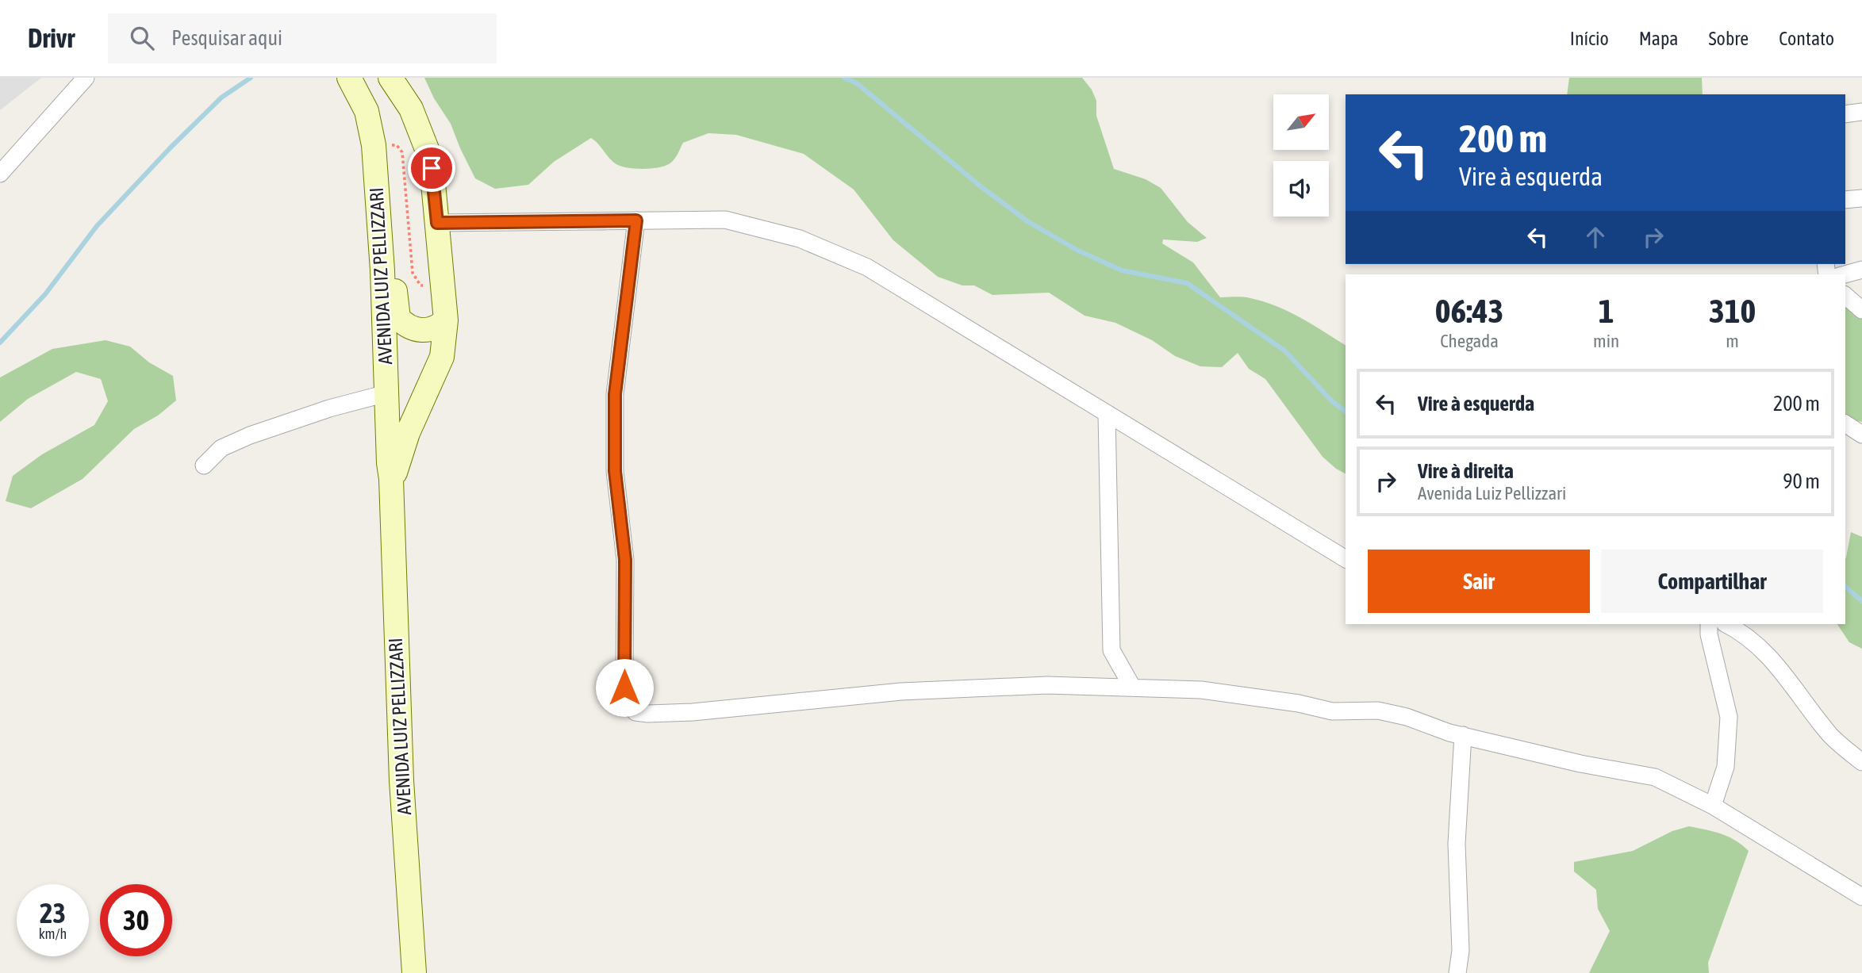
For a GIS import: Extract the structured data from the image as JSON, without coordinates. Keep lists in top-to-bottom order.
{
  "streets": {
    "main road": ["AVENIDA LUIZ PELLIZZARI"]
  },
  "north": "top right",
  "page": {
    "header": "Drivr",
    "search": "Pesquisar aqui",
    "nav": [
      "Início",
      "Mapa",
      "Sobre",
      "Contato"
    ],
    "turn": ["200 m", "Vire à esquerda"],
    "eta": [
      "06:43",
      "Chegada",
      "1",
      "min",
      "310",
      "m"
    ],
    "list": [
      {
        "name": "Vire à esquerda",
        "value": "200 m"
      },
      {
        "name": "Vire à direita",
        "note": "Avenida Luiz Pellizzari",
        "value": "90 m"
      }
    ],
    "buttons": ["Sair", "Compartilhar"],
    "speed": "23 km/h",
    "limit": "30"
  }
}
